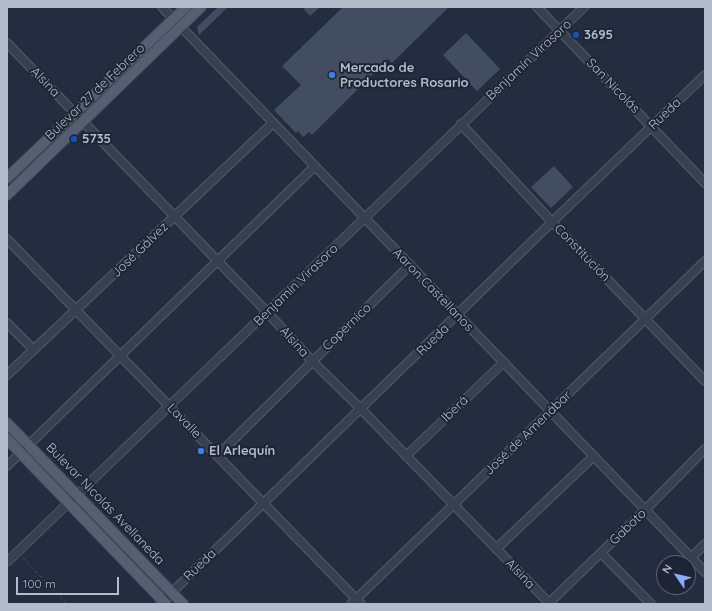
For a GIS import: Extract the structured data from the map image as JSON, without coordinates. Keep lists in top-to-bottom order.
{
  "streets": {
    "main road": ["Bulevar 27 de Febrero", "Bulevar Nicolás Avellaneda"],
    "street": [
      "Benjamín Virasoro",
      "Alsina",
      "San Nicolás",
      "Rueda",
      "José Gálvez",
      "Constitución",
      "Aaron Castellanos",
      "Copernico",
      "Iberá",
      "Lavalle",
      "José de Amenábar",
      "Gaboto"
    ]
  },
  "crossings": [
    ["Benjamín Virasoro", "Alsina"],
    ["Benjamín Virasoro", "San Nicolás"],
    ["Benjamín Virasoro", "Constitución"],
    ["Benjamín Virasoro", "Aaron Castellanos"],
    ["Benjamín Virasoro", "Lavalle"],
    ["Benjamín Virasoro", "Bulevar Nicolás Avellaneda"],
    ["Alsina", "Bulevar 27 de Febrero"],
    ["Alsina", "Rueda"],
    ["Alsina", "José Gálvez"],
    ["Alsina", "Copernico"],
    ["Alsina", "Iberá"],
    ["Alsina", "José de Amenábar"],
    ["Alsina", "Gaboto"],
    ["San Nicolás", "Rueda"],
    ["Bulevar 27 de Febrero", "Aaron Castellanos"],
    ["Rueda", "Constitución"],
    ["Rueda", "Aaron Castellanos"],
    ["Rueda", "Lavalle"],
    ["Rueda", "Bulevar Nicolás Avellaneda"],
    ["José Gálvez", "Aaron Castellanos"],
    ["José Gálvez", "Lavalle"],
    ["Constitución", "José de Amenábar"],
    ["Aaron Castellanos", "Copernico"],
    ["Aaron Castellanos", "Iberá"],
    ["Aaron Castellanos", "José de Amenábar"],
    ["Aaron Castellanos", "Gaboto"],
    ["Copernico", "Lavalle"],
    ["Lavalle", "José de Amenábar"]
  ],
  "places": [
    "3695",
    "Mercado de Productores Rosario",
    "5735",
    "El Arlequín"
  ],
  "scale_bar": "100 m",
  "north": "top left"
}
